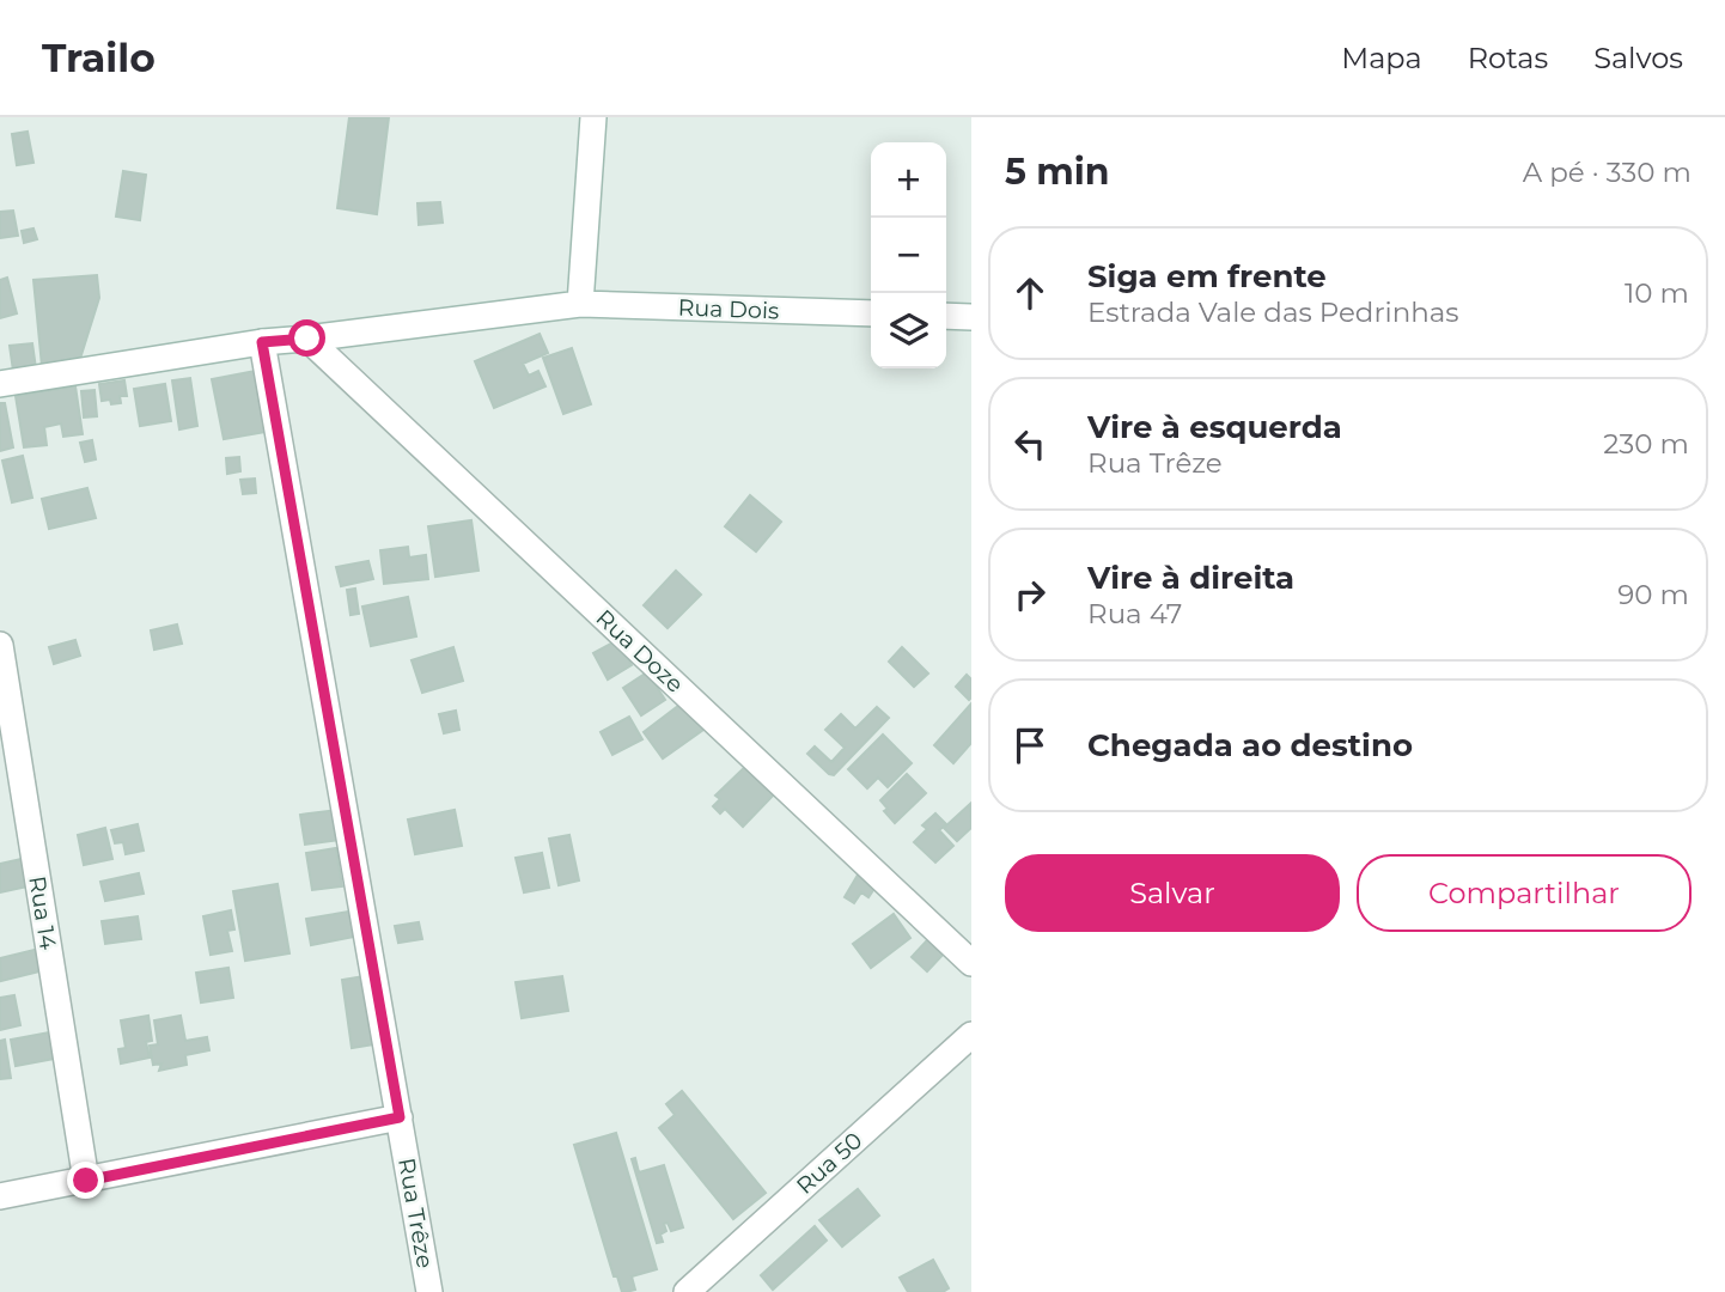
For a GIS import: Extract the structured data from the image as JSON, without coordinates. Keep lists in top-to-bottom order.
{
  "streets": {
    "street": [
      "Rua Dois",
      "Rua Doze",
      "Rua 14",
      "Rua 50",
      "Rua Trêze"
    ]
  },
  "crossings": [
    ["Rua Dois", "Rua Doze"],
    ["Rua Dois", "Rua Trêze"]
  ],
  "page": {
    "header": "Trailo",
    "nav": ["Mapa", "Rotas", "Salvos"],
    "heading": ["5 min", "A pé · 330 m"],
    "map_buttons": ["+", "−"],
    "list": [
      ["Siga em frente", "Estrada Vale das Pedrinhas", "10 m"],
      ["Vire à esquerda", "Rua Trêze", "230 m"],
      ["Vire à direita", "Rua 47", "90 m"],
      "Chegada ao destino"
    ],
    "buttons": ["Salvar", "Compartilhar"]
  }
}
